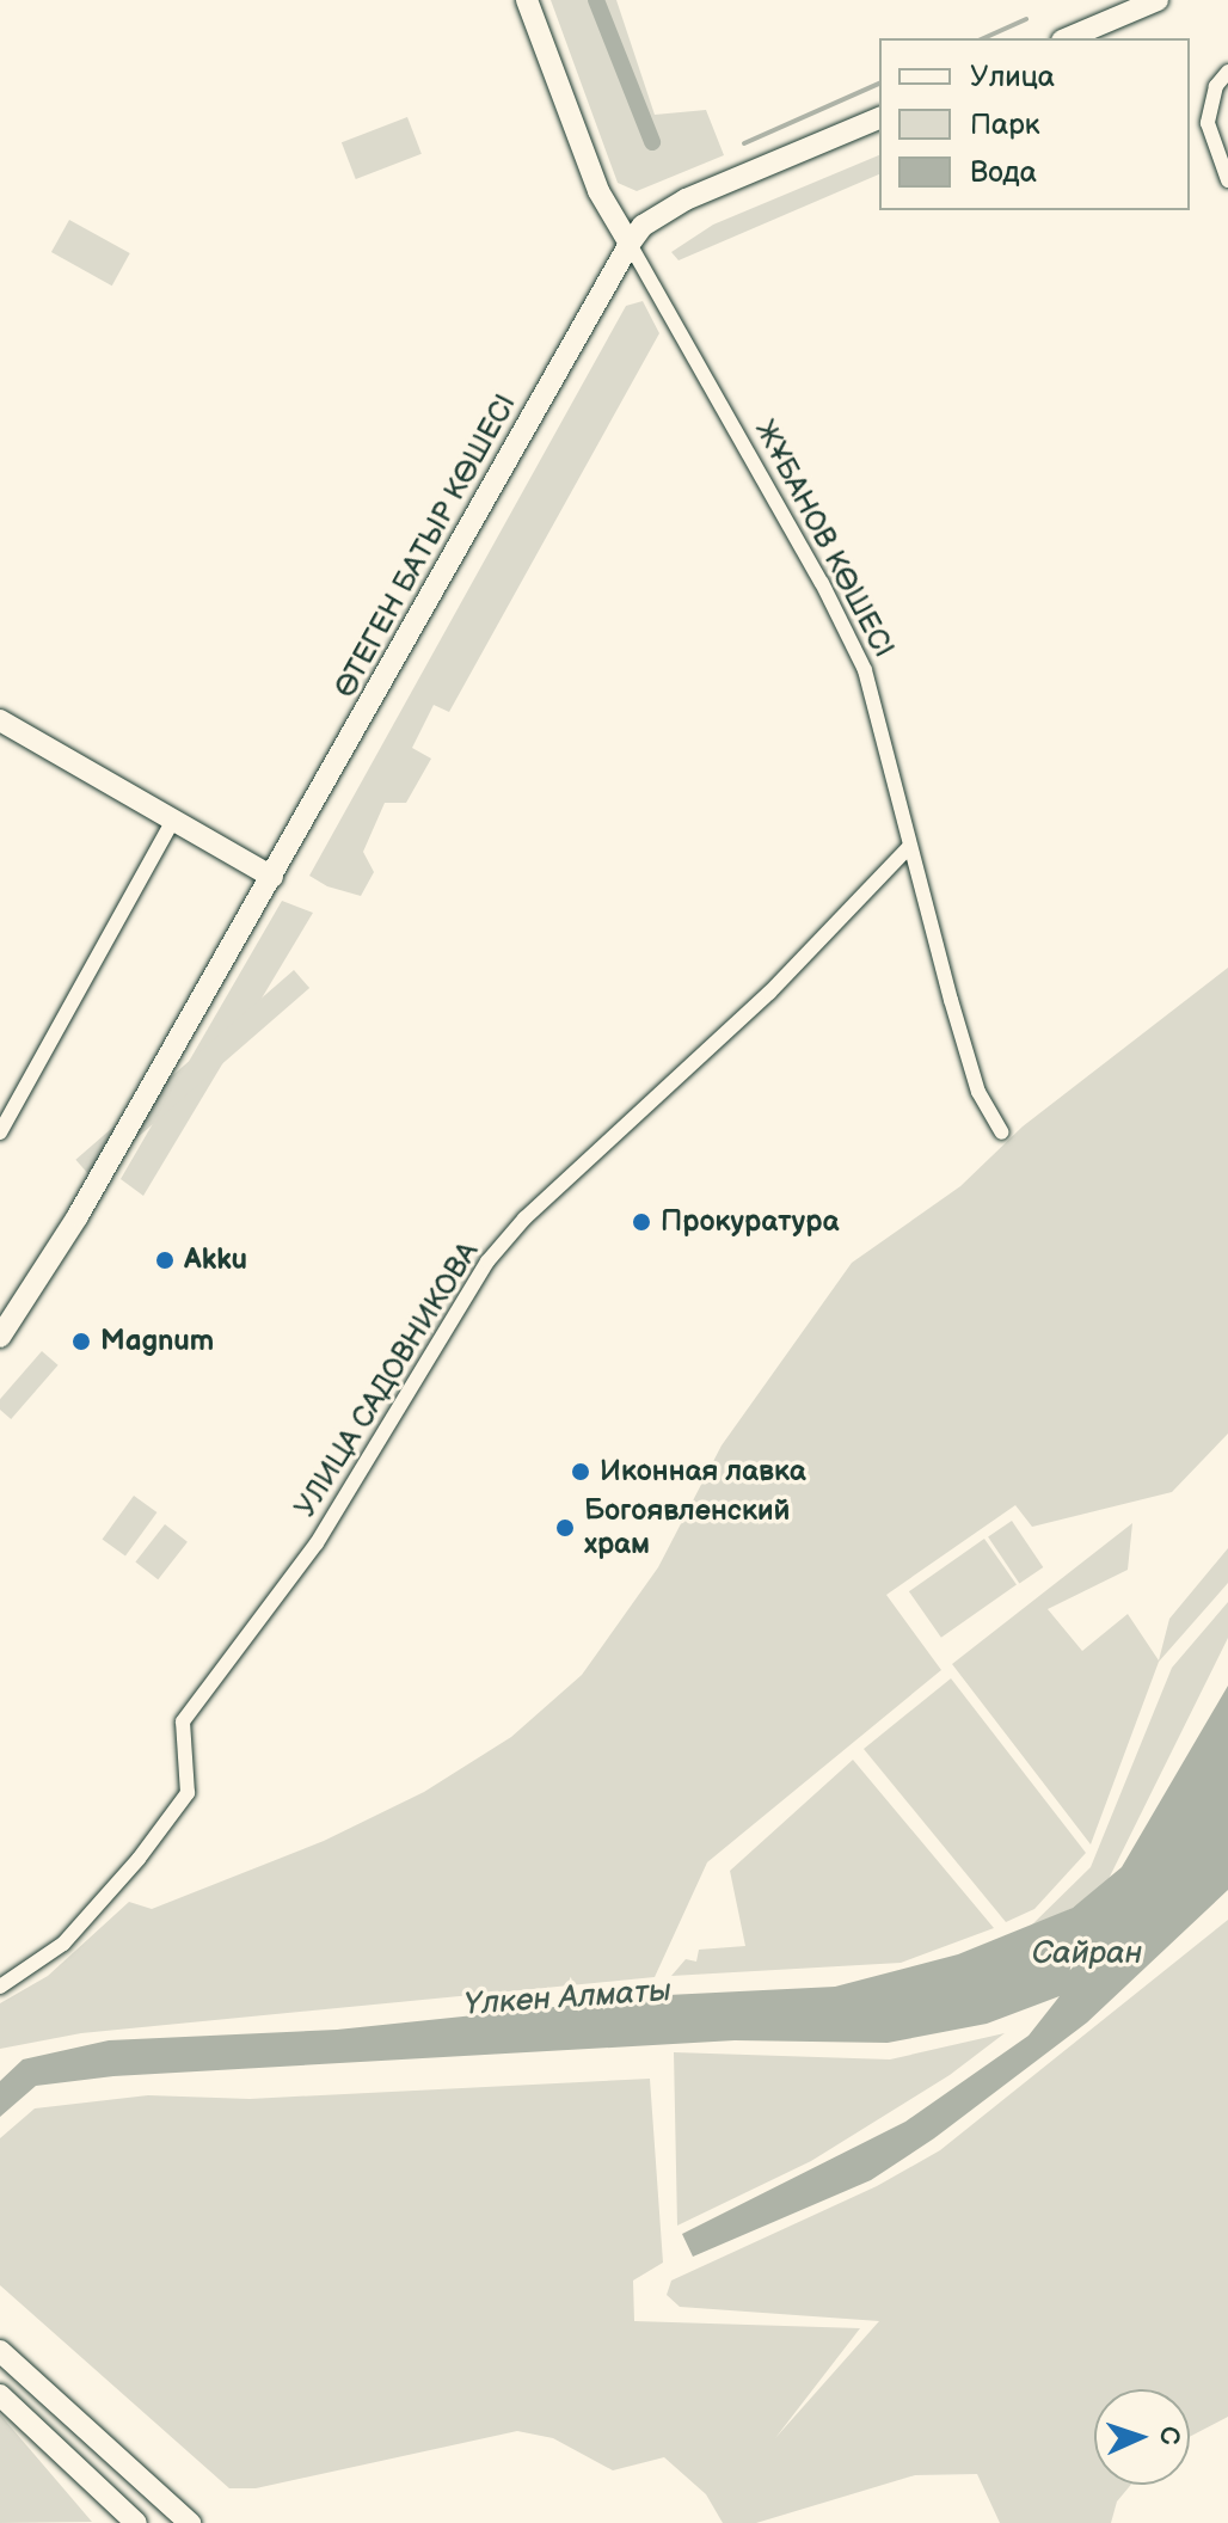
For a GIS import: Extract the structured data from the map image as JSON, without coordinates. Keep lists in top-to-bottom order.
{
  "streets": {
    "main road": ["ЖҰБАНОВ КӨШЕСІ", "ӨТЕГЕН БАТЫР КӨШЕСІ"],
    "street": ["УЛИЦА САДОВНИКОВА"]
  },
  "crossings": [
    ["ЖҰБАНОВ КӨШЕСІ", "ӨТЕГЕН БАТЫР КӨШЕСІ"],
    ["ЖҰБАНОВ КӨШЕСІ", "УЛИЦА САДОВНИКОВА"]
  ],
  "water": ["Сайран", "Үлкен Алматы"],
  "places": [
    "Прокуратура",
    "Akku",
    "Magnum",
    "Иконная лавка",
    "Богоявленский храм"
  ],
  "legend": ["Улица", "Парк", "Вода"],
  "north": "right"
}
